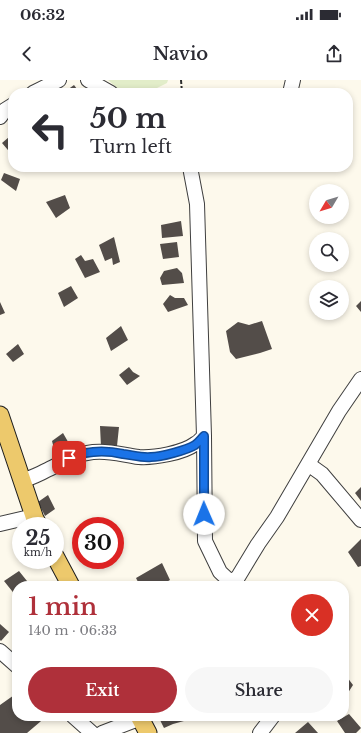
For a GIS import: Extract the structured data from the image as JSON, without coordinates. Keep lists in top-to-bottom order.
{
  "north": "bottom left",
  "page": {
    "status": "06:32",
    "header": "Navio",
    "turn": ["50 m", "Turn left"],
    "speed": "25 km/h",
    "limit": "30",
    "heading": ["1 min", "140 m · 06:33"],
    "buttons": ["Exit", "Share"]
  }
}
